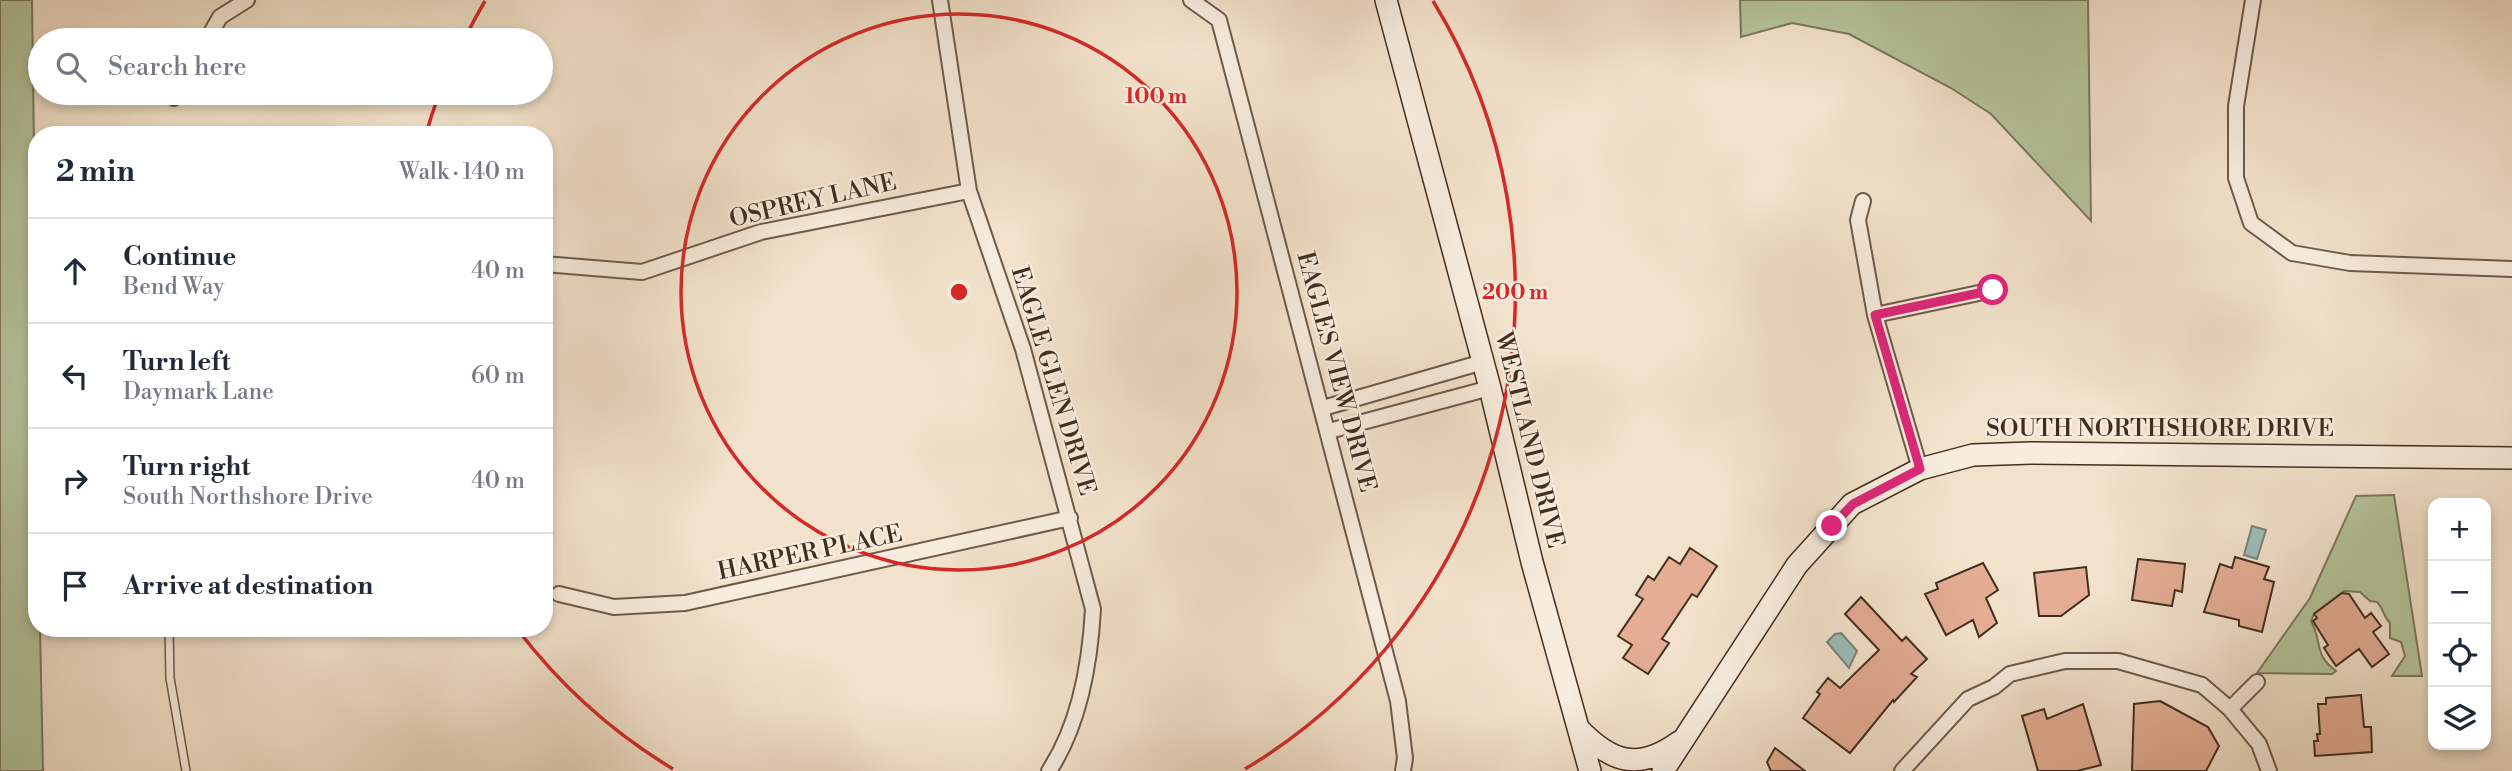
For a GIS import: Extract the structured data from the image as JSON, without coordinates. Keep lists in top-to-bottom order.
{
  "streets": {
    "main road": ["SOUTH NORTHSHORE DRIVE", "WESTLAND DRIVE"],
    "street": [
      "OSPREY LANE",
      "EAGLES VIEW DRIVE",
      "EAGLE GLEN DRIVE",
      "HARPER PLACE"
    ]
  },
  "crossings": [
    ["OSPREY LANE", "EAGLE GLEN DRIVE"],
    ["EAGLE GLEN DRIVE", "HARPER PLACE"]
  ],
  "page": {
    "search": "Search here",
    "heading": ["2 min", "Walk · 140 m"],
    "list": [
      ["Continue", "Bend Way", "40 m"],
      ["Turn left", "Daymark Lane", "60 m"],
      ["Turn right", "South Northshore Drive", "40 m"],
      "Arrive at destination"
    ],
    "map_buttons": ["+", "−"]
  },
  "rings": ["100 m", "200 m"]
}
